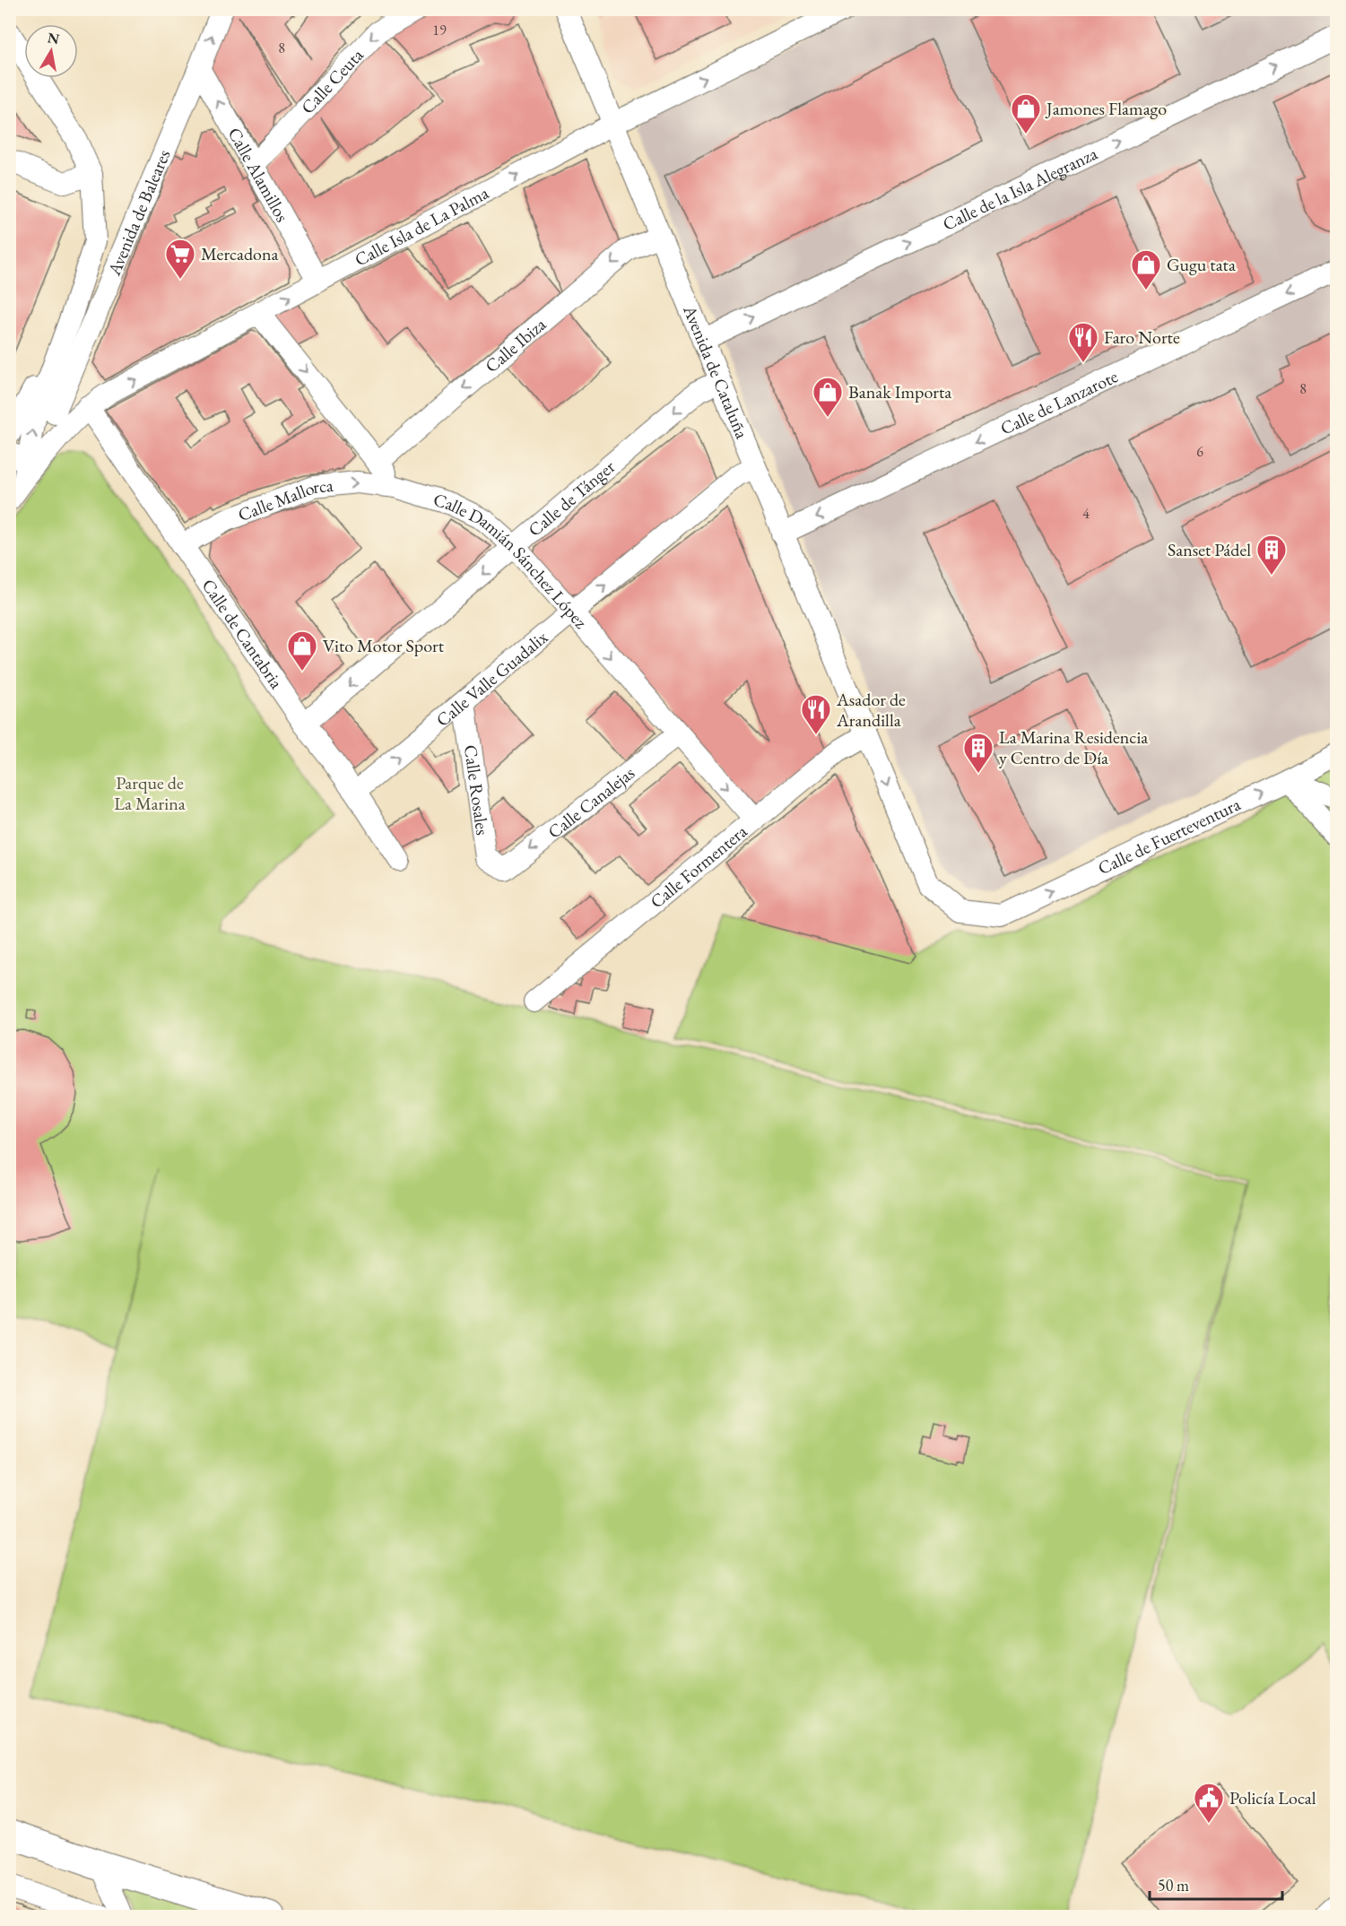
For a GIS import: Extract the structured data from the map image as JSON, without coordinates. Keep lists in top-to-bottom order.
{
  "streets": {
    "street": [
      "Calle Ceuta",
      "Calle Alamillos",
      "Calle de la Isla Alegranza",
      "Avenida de Baleares",
      "Calle Isla de La Palma",
      "Calle Ibiza",
      "Avenida de Cataluña",
      "Calle de Lanzarote",
      "Calle de Tánger",
      "Calle Mallorca",
      "Calle Damián Sánchez López",
      "Calle de Cantabria",
      "Calle Valle Guadalix",
      "Calle Rosales",
      "Calle Canalejas",
      "Calle de Fuerteventura",
      "Calle Formentera"
    ]
  },
  "crossings": [
    ["Calle Ceuta", "Calle Alamillos"],
    ["Calle Alamillos", "Avenida de Baleares"],
    ["Calle Alamillos", "Calle Isla de La Palma"],
    ["Calle de la Isla Alegranza", "Avenida de Cataluña"],
    ["Calle Isla de La Palma", "Avenida de Cataluña"],
    ["Calle Isla de La Palma", "Calle de Cantabria"],
    ["Calle Ibiza", "Avenida de Cataluña"],
    ["Avenida de Cataluña", "Calle de Lanzarote"],
    ["Avenida de Cataluña", "Calle de Tánger"],
    ["Avenida de Cataluña", "Calle Valle Guadalix"],
    ["Avenida de Cataluña", "Calle de Fuerteventura"],
    ["Avenida de Cataluña", "Calle Formentera"],
    ["Calle de Tánger", "Calle Damián Sánchez López"],
    ["Calle de Tánger", "Calle de Cantabria"],
    ["Calle Mallorca", "Calle Damián Sánchez López"],
    ["Calle Mallorca", "Calle de Cantabria"],
    ["Calle Damián Sánchez López", "Calle Valle Guadalix"],
    ["Calle Damián Sánchez López", "Calle Canalejas"],
    ["Calle Damián Sánchez López", "Calle Formentera"],
    ["Calle de Cantabria", "Calle Valle Guadalix"],
    ["Calle Valle Guadalix", "Calle Rosales"],
    ["Calle Rosales", "Calle Canalejas"]
  ],
  "one_way": [
    "Calle Ceuta",
    "Calle de la Isla Alegranza",
    "Calle Isla de La Palma",
    "Calle Ibiza",
    "Calle de Lanzarote",
    "Calle de Tánger",
    "Calle Mallorca",
    "Calle Damián Sánchez López",
    "Calle Valle Guadalix",
    "Calle Canalejas",
    "Calle de Fuerteventura"
  ],
  "parks": ["Parque de La Marina"],
  "places": {
    "shop": [
      "Jamones Flamago",
      "Gugu tata",
      "Banak Importa",
      "Vito Motor Sport"
    ],
    "supermarket": ["Mercadona"],
    "restaurant": ["Faro Norte", "Asador de Arandilla"],
    "building": ["Sanset Pádel", "La Marina Residencia y Centro de Día"],
    "public building": ["Policía Local"]
  },
  "house_numbers": [
    "19",
    "8",
    "8",
    "6",
    "4"
  ],
  "scale_bar": "50 m",
  "north": "top"
}
